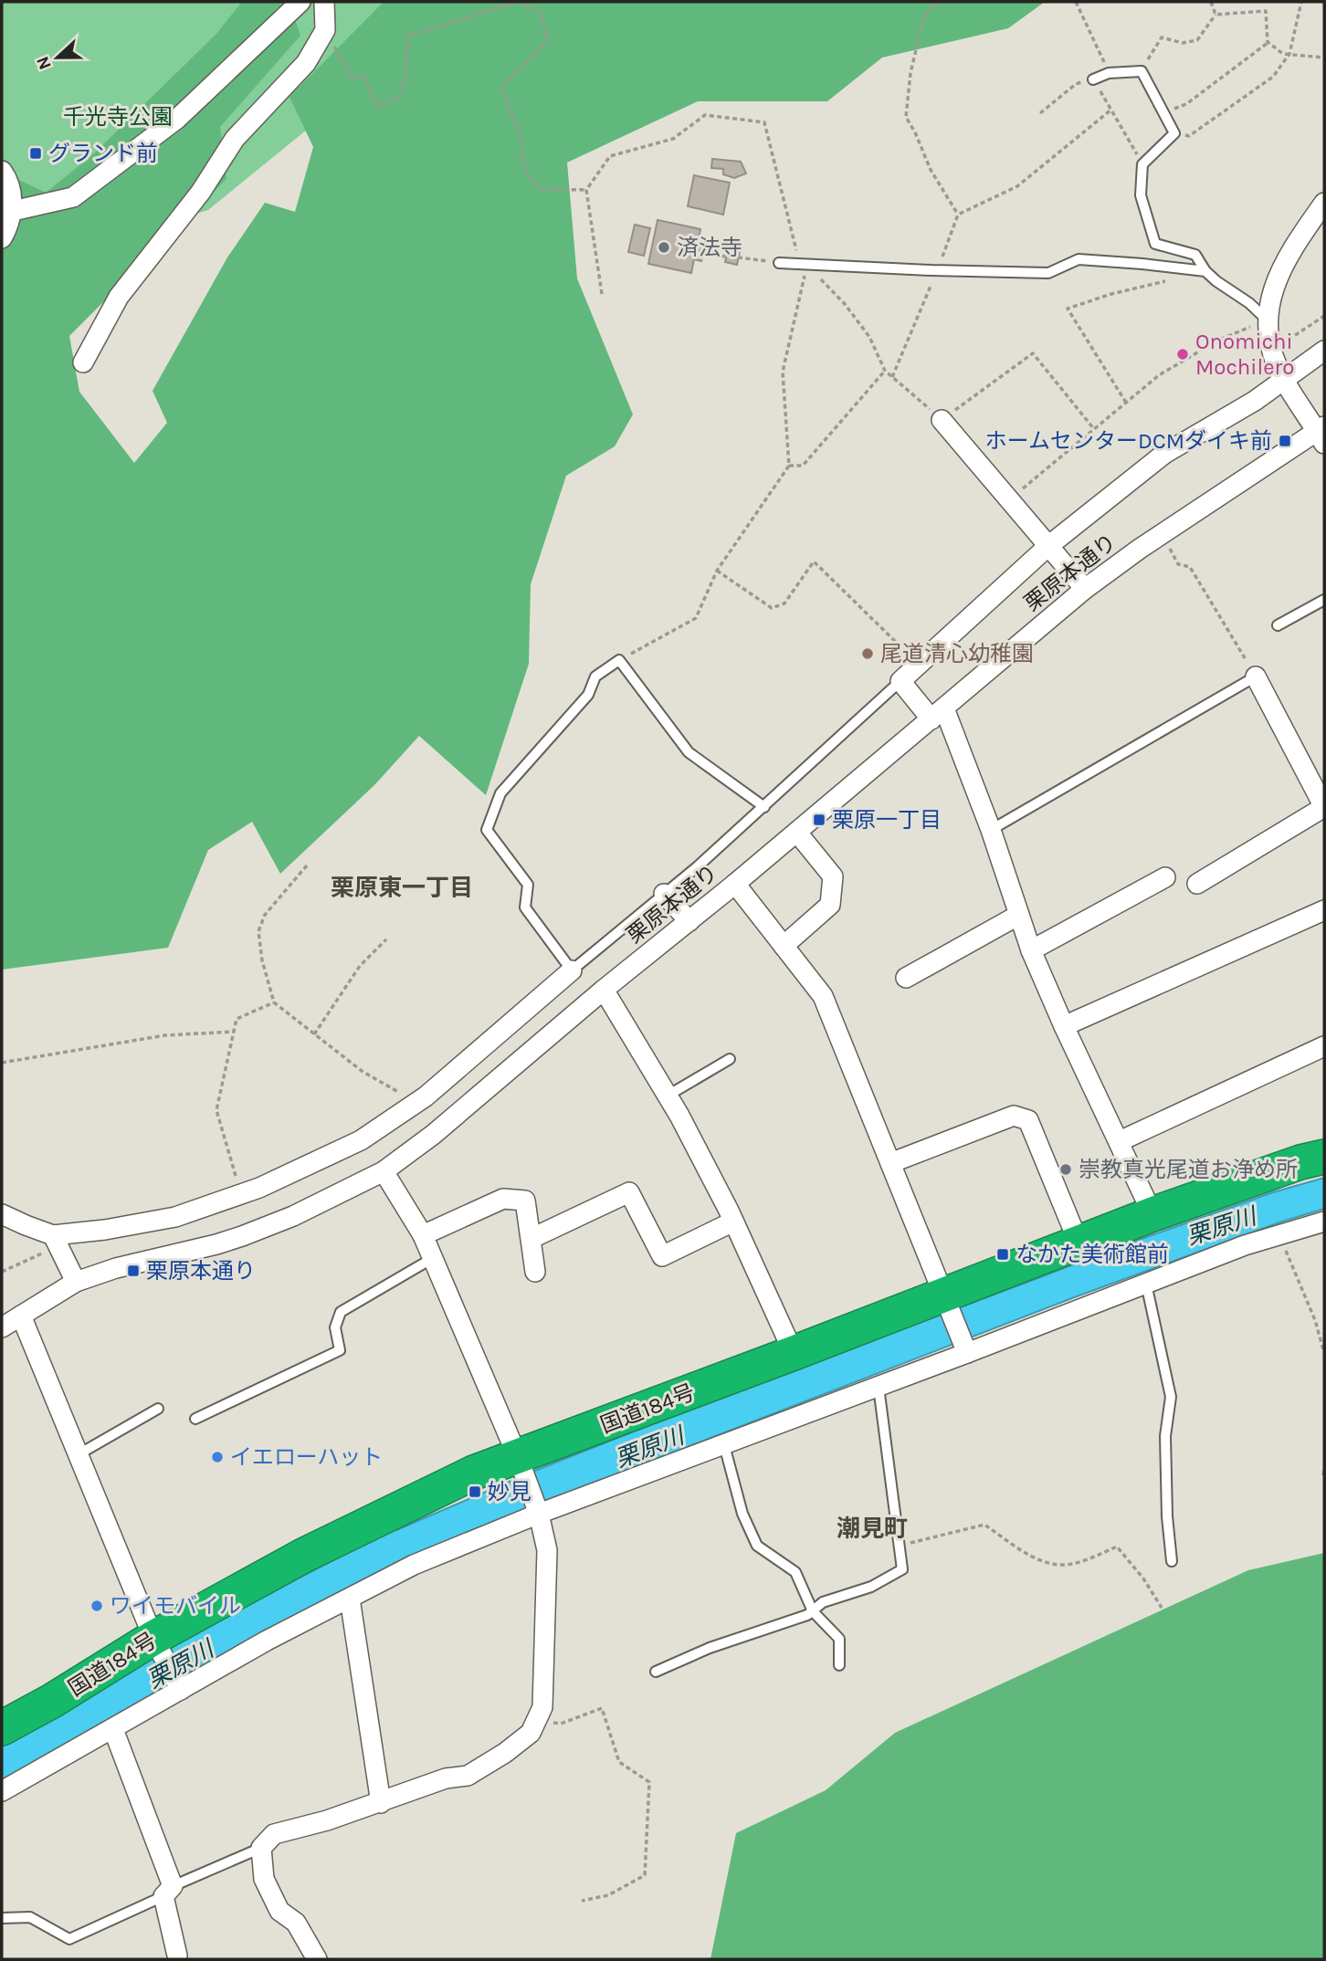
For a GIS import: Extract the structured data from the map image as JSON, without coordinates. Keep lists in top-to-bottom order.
{
  "streets": {
    "highway": ["国道184号"],
    "street": ["栗原本通り"]
  },
  "districts": ["栗原東一丁目", "潮見町"],
  "water": ["栗原川"],
  "parks": ["千光寺公園"],
  "places": {
    "transit": [
      "グランド前",
      "ホームセンターDCMダイキ前",
      "栗原一丁目",
      "なかた美術館前",
      "栗原本通り",
      "妙見"
    ],
    "other": [
      "済法寺",
      "Onomichi Mochilero",
      "尾道清心幼稚園",
      "崇教真光尾道お浄め所",
      "イエローハット",
      "ワイモバイル"
    ]
  },
  "north": "left"
}
